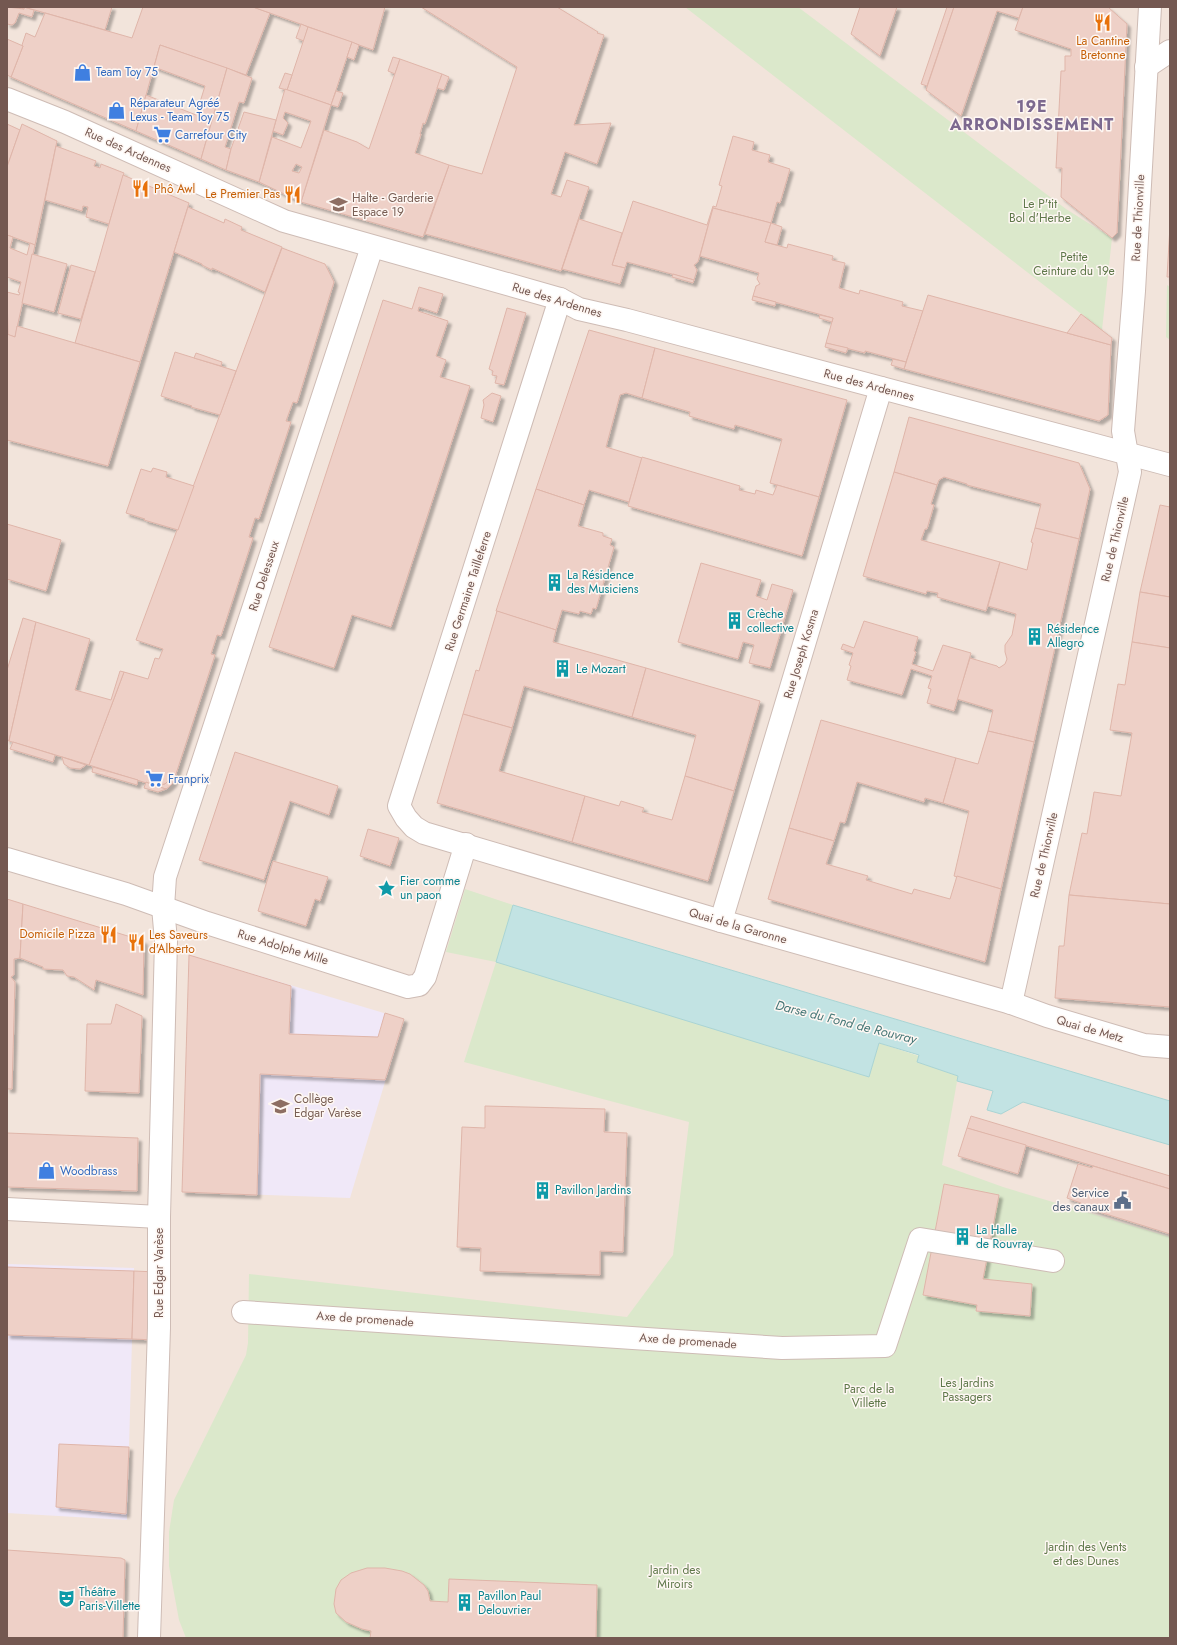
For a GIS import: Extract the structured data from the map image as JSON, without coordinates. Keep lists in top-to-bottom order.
{
  "streets": {
    "street": [
      "Rue des Ardennes",
      "Rue de Thionville",
      "Rue Delesseux",
      "Rue Germaine Tailleferre",
      "Rue Joseph Kosma",
      "Quai de la Garonne",
      "Rue Adolphe Mille",
      "Quai de Metz",
      "Rue Edgar Varèse",
      "Axe de promenade"
    ]
  },
  "crossings": [
    ["Rue des Ardennes", "Rue de Thionville"],
    ["Rue des Ardennes", "Rue Delesseux"],
    ["Rue des Ardennes", "Rue Germaine Tailleferre"],
    ["Rue des Ardennes", "Rue Joseph Kosma"],
    ["Rue de Thionville", "Quai de la Garonne"],
    ["Rue de Thionville", "Quai de Metz"],
    ["Rue Delesseux", "Rue Adolphe Mille"],
    ["Rue Delesseux", "Rue Edgar Varèse"],
    ["Rue Germaine Tailleferre", "Quai de la Garonne"],
    ["Rue Germaine Tailleferre", "Rue Adolphe Mille"],
    ["Rue Joseph Kosma", "Quai de la Garonne"],
    ["Quai de la Garonne", "Rue Adolphe Mille"],
    ["Quai de la Garonne", "Quai de Metz"],
    ["Rue Adolphe Mille", "Rue Edgar Varèse"]
  ],
  "districts": ["19E ARRONDISSEMENT"],
  "water": ["Darse du Fond de Rouvray"],
  "parks": [
    "Le P'tit Bol d'Herbe",
    "Petite Ceinture du 19e",
    "Les Jardins Passagers",
    "Parc de la Villette",
    "Jardin des Vents et des Dunes",
    "Jardin des Miroirs"
  ],
  "places": {
    "restaurant": [
      "La Cantine Bretonne",
      "Phô Awl",
      "Le Premier Pas",
      "Domicile Pizza",
      "Les Saveurs d'Alberto"
    ],
    "shop": ["Team Toy 75", "Réparateur Agréé Lexus - Team Toy 75", "Woodbrass"],
    "supermarket": ["Carrefour City", "Franprix"],
    "school or university": ["Halte - Garderie Espace 19", "Collège Edgar Varèse"],
    "building": [
      "La Résidence des Musiciens",
      "Crèche collective",
      "Résidence Allegro",
      "Le Mozart",
      "Pavillon Jardins",
      "La Halle de Rouvray",
      "Pavillon Paul Delouvrier"
    ],
    "place": ["Fier comme un paon"],
    "public building": ["Service des canaux"],
    "theatre": ["Théâtre Paris-Villette"]
  }
}
